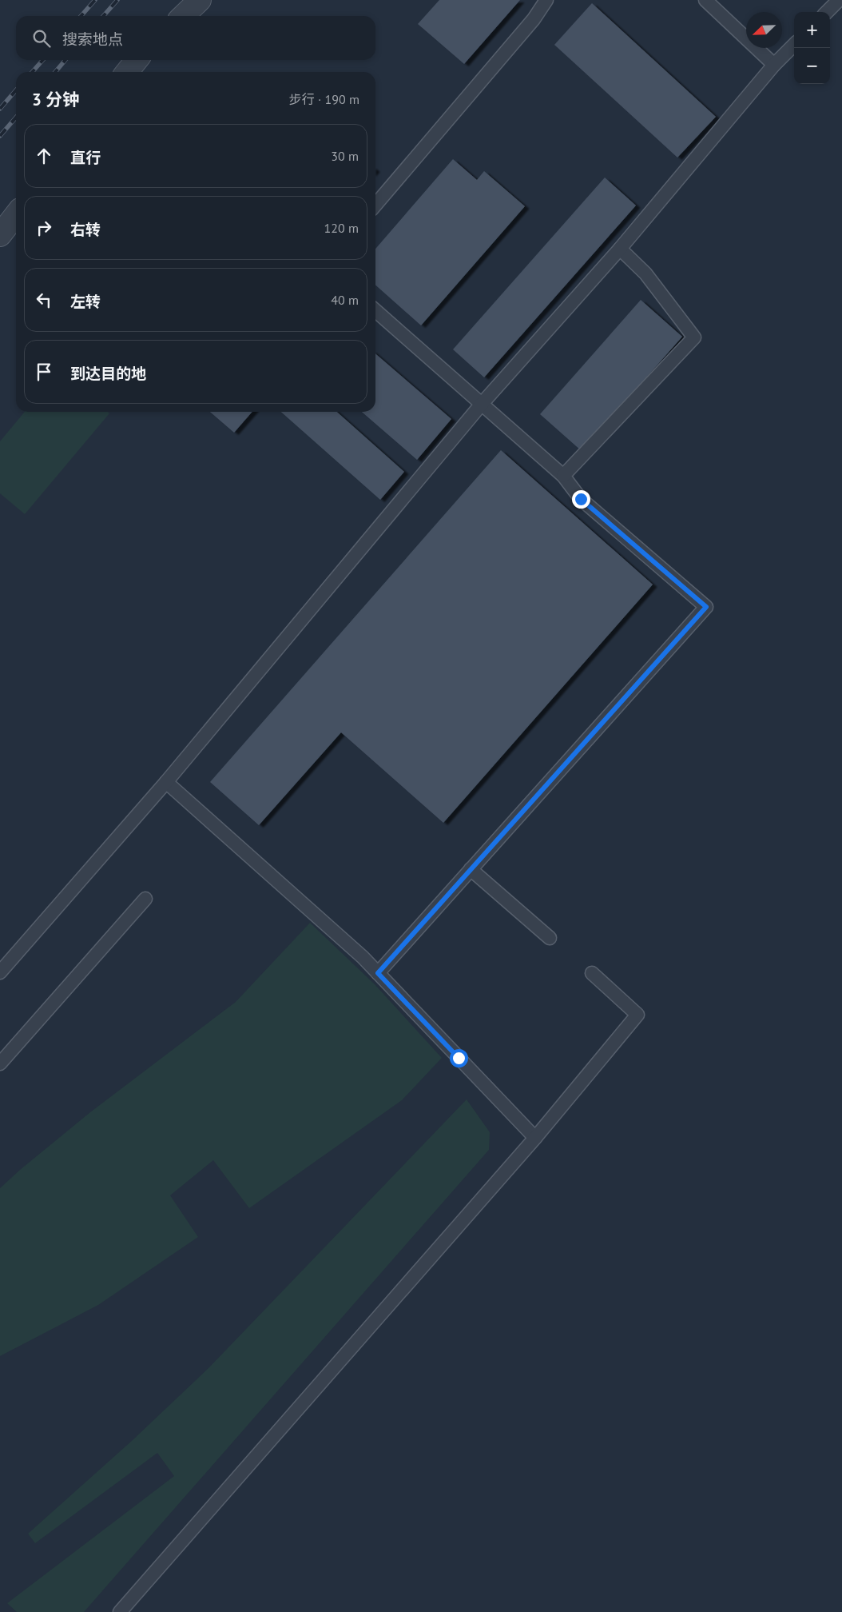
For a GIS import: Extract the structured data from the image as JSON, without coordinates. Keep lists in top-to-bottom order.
{
  "north": "bottom left",
  "page": {
    "map_buttons": ["+", "−"],
    "search": "搜索地点",
    "heading": ["3 分钟", "步行 · 190 m"],
    "list": [
      ["直行", "30 m"],
      ["右转", "120 m"],
      ["左转", "40 m"],
      "到达目的地"
    ]
  }
}
